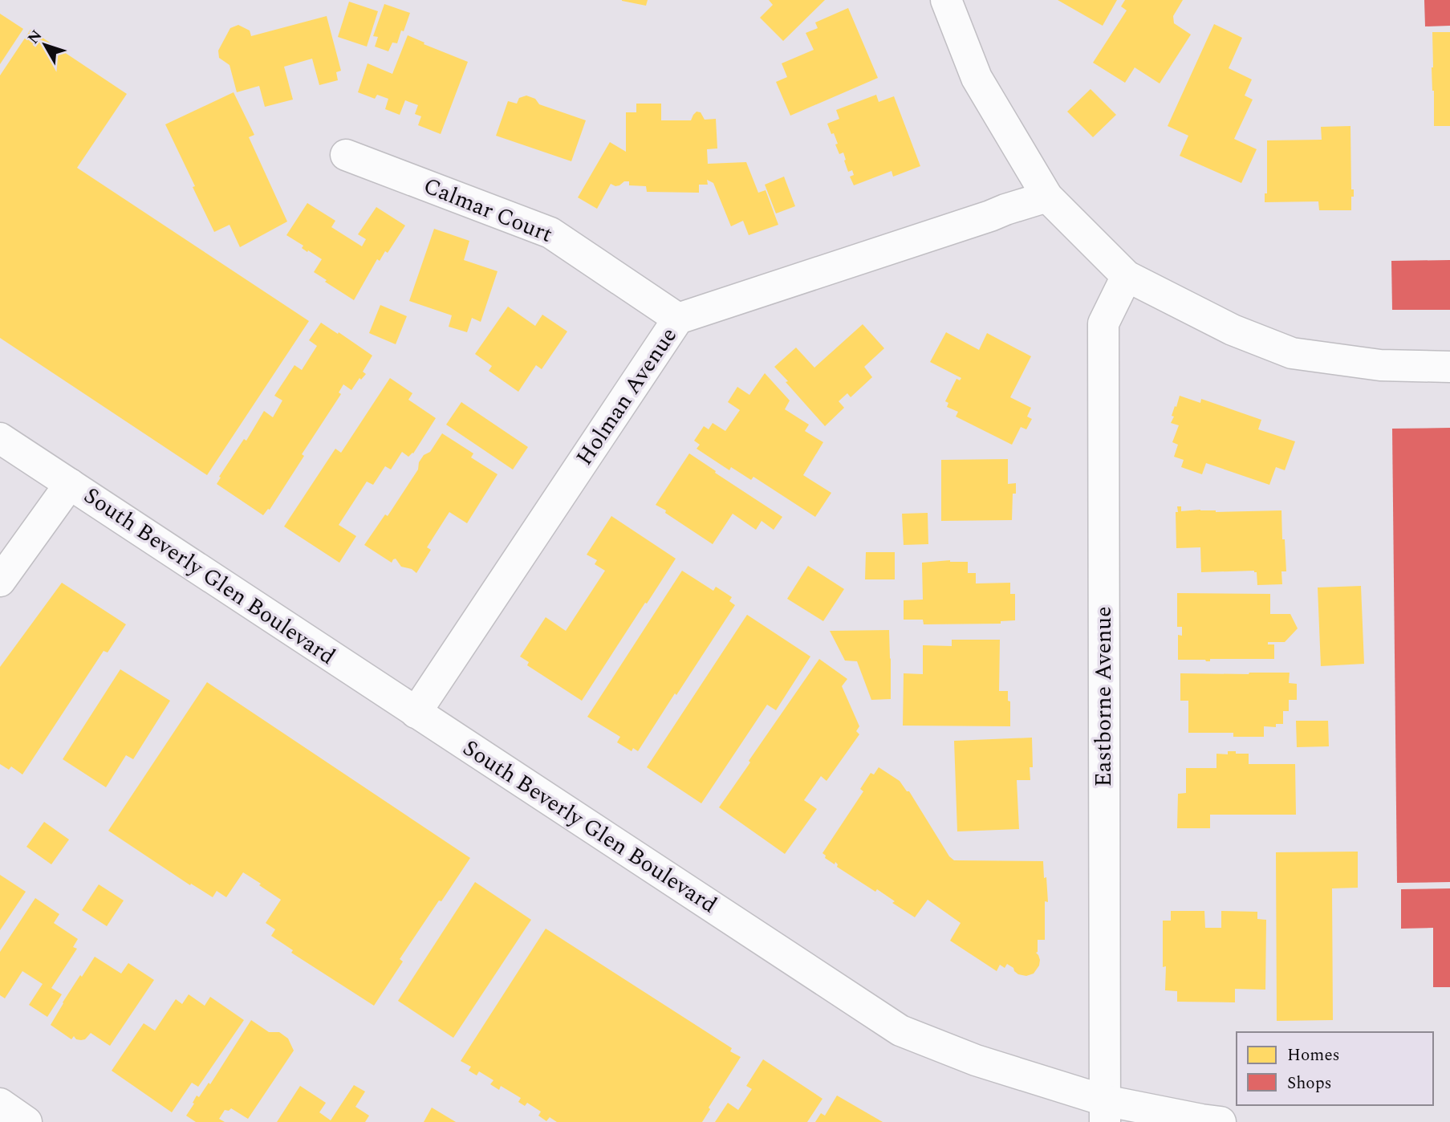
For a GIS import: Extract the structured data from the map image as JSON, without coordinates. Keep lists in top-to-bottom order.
{
  "streets": {
    "street": [
      "Calmar Court",
      "Holman Avenue",
      "South Beverly Glen Boulevard",
      "Eastborne Avenue"
    ]
  },
  "crossings": [
    ["Calmar Court", "Holman Avenue"],
    ["Holman Avenue", "South Beverly Glen Boulevard"],
    ["South Beverly Glen Boulevard", "Eastborne Avenue"]
  ],
  "legend": ["Homes", "Shops"],
  "north": "top left"
}
